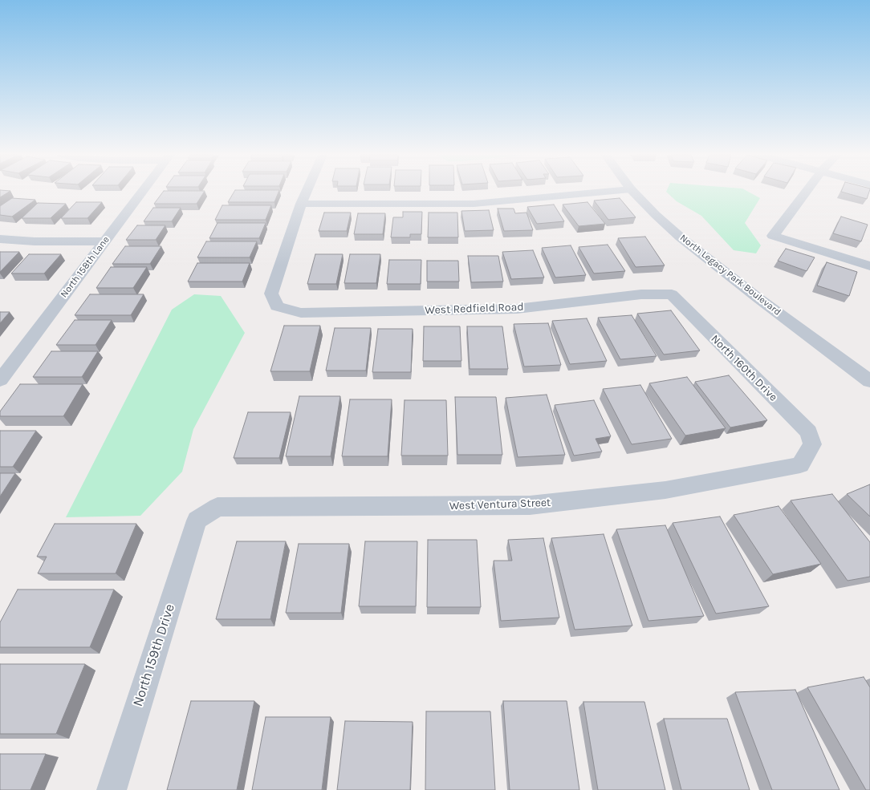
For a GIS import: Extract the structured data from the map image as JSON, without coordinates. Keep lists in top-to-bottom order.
{
  "streets": {
    "street": [
      "North 158th Lane",
      "North Legacy Park Boulevard",
      "West Redfield Road",
      "North 160th Drive",
      "West Ventura Street",
      "North 159th Drive"
    ]
  },
  "crossings": [
    ["West Redfield Road", "North 160th Drive"],
    ["North 160th Drive", "West Ventura Street"],
    ["West Ventura Street", "North 159th Drive"]
  ]
}
